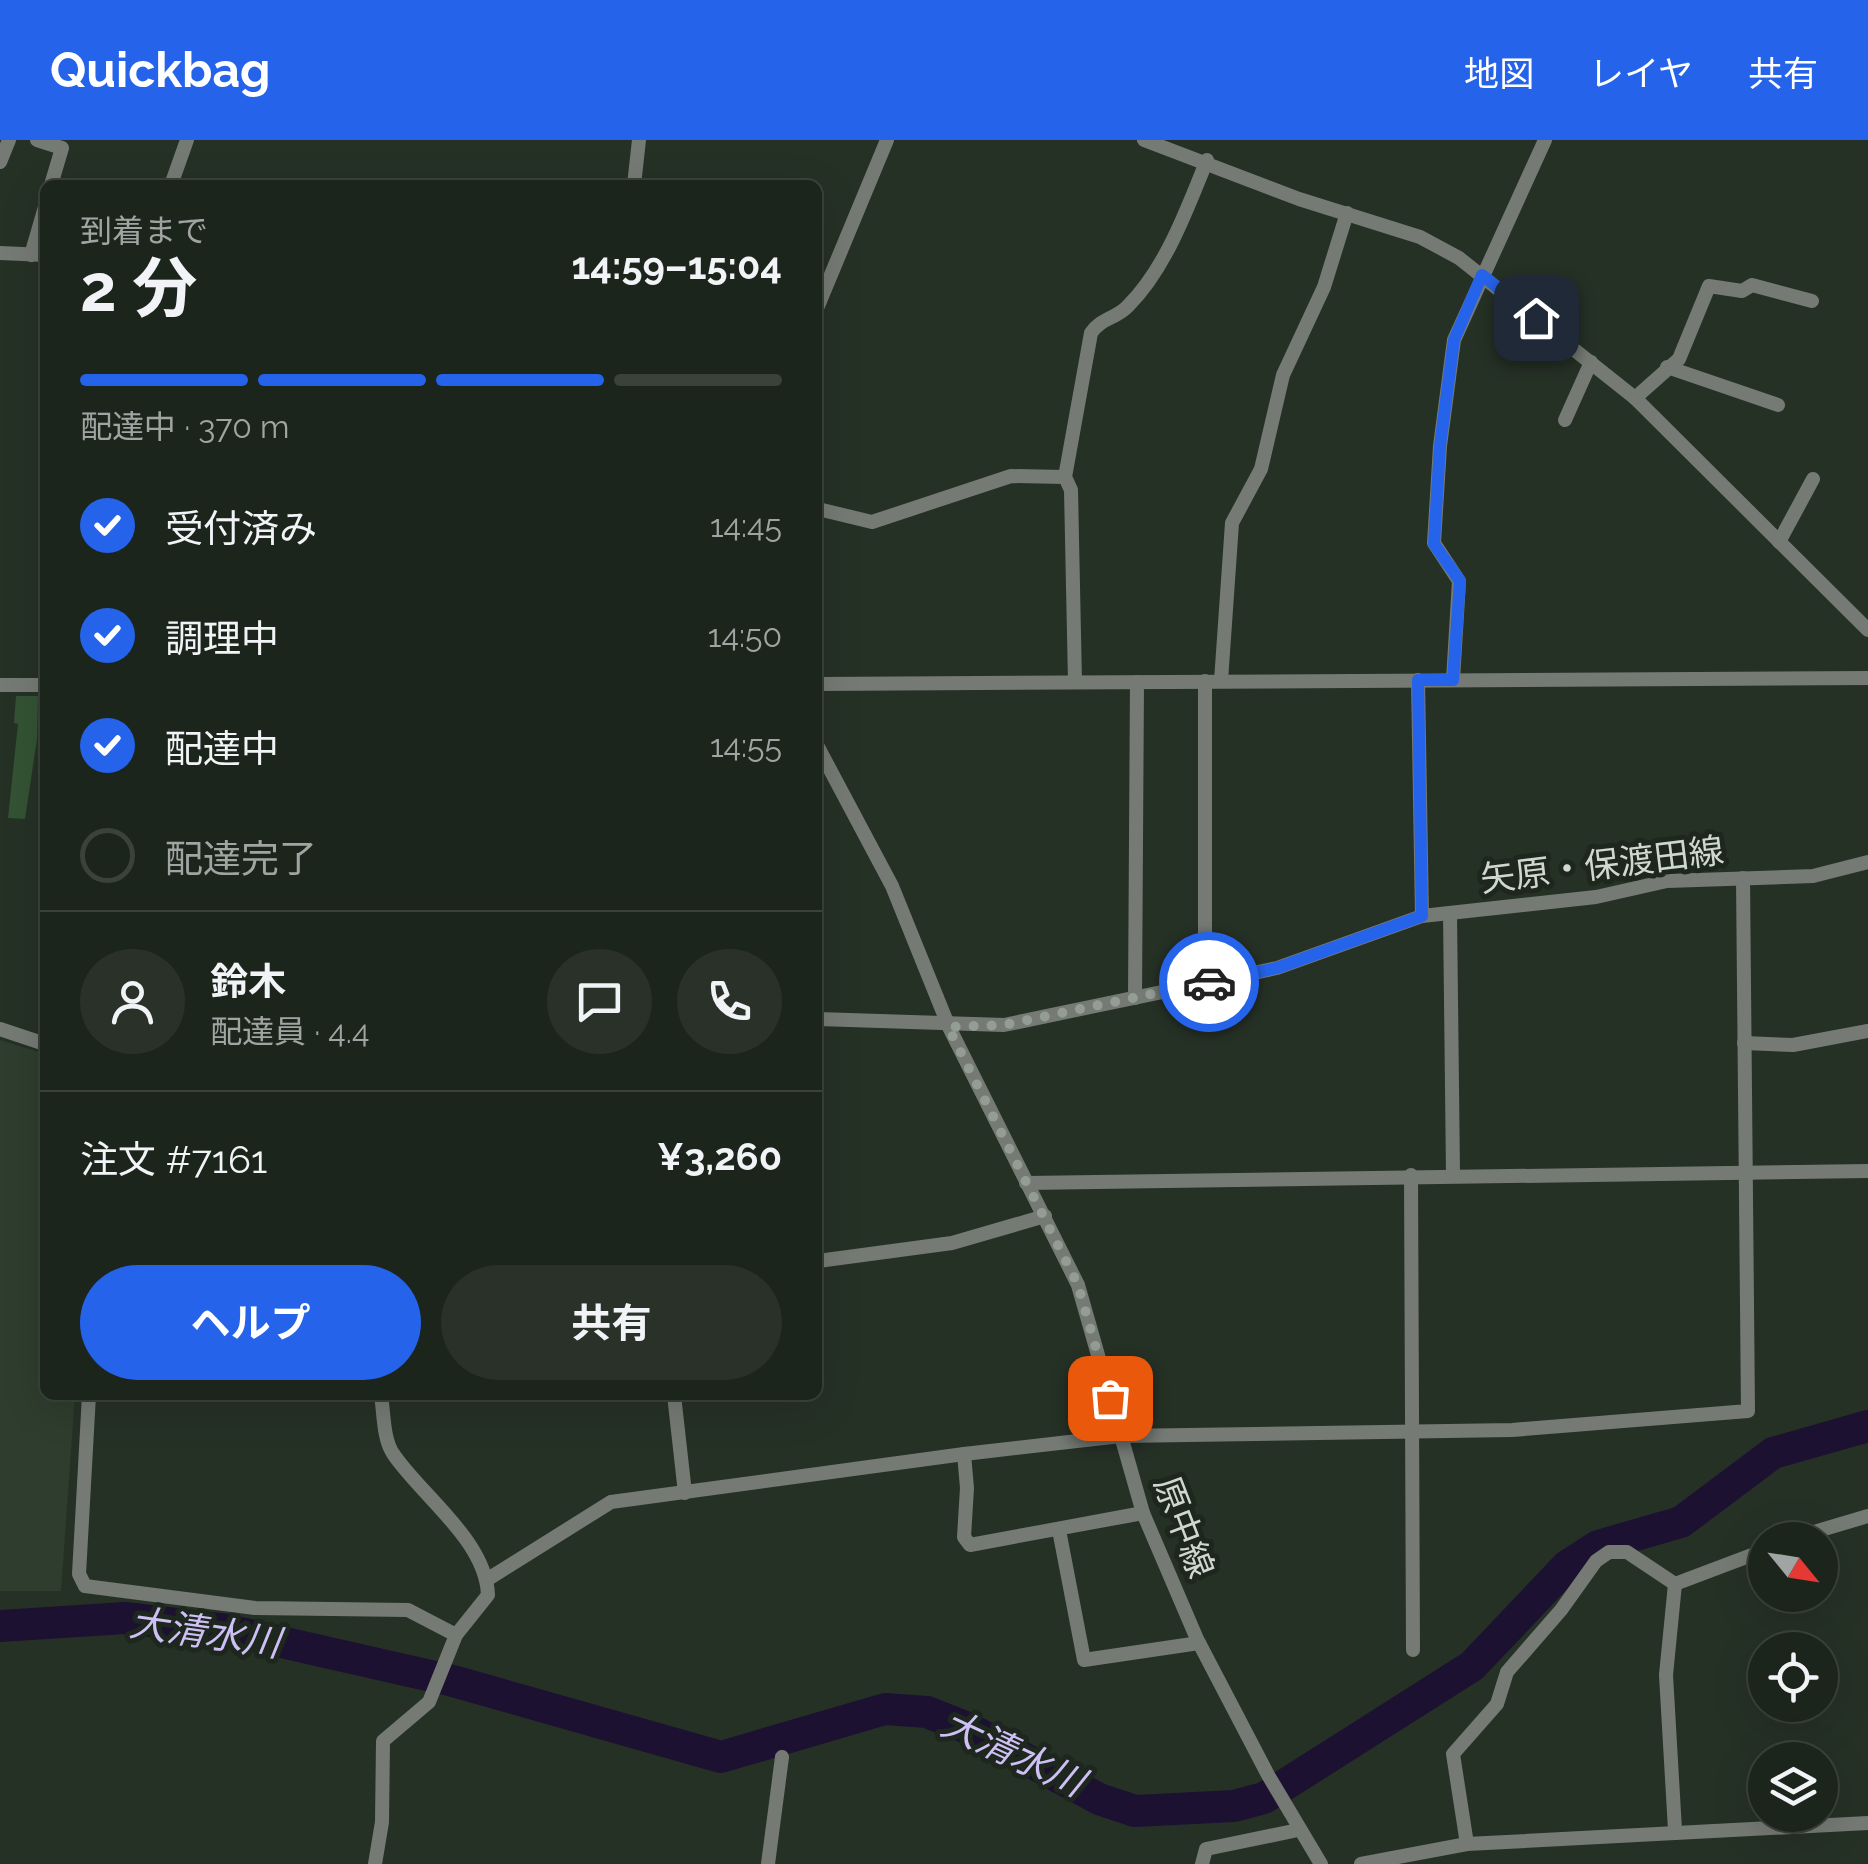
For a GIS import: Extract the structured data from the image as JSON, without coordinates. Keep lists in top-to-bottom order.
{
  "streets": {
    "street": ["矢原・保渡田線", "原中線"]
  },
  "crossings": [
    ["矢原・保渡田線", "原中線"]
  ],
  "water": ["大清水川"],
  "north": "bottom right",
  "page": {
    "header": "Quickbag",
    "nav": ["地図", "レイヤ", "共有"],
    "heading": ["2 分", "到着まで", "14:59–15:04"],
    "panel": [
      "鈴木",
      "配達員 · 4.4",
      "注文 #7161",
      "¥3,260"
    ],
    "bar": "配達中 · 370 m",
    "list": [
      ["受付済み", "14:45"],
      ["調理中", "14:50"],
      ["配達中", "14:55"],
      "配達完了"
    ],
    "buttons": ["ヘルプ", "共有"]
  }
}
